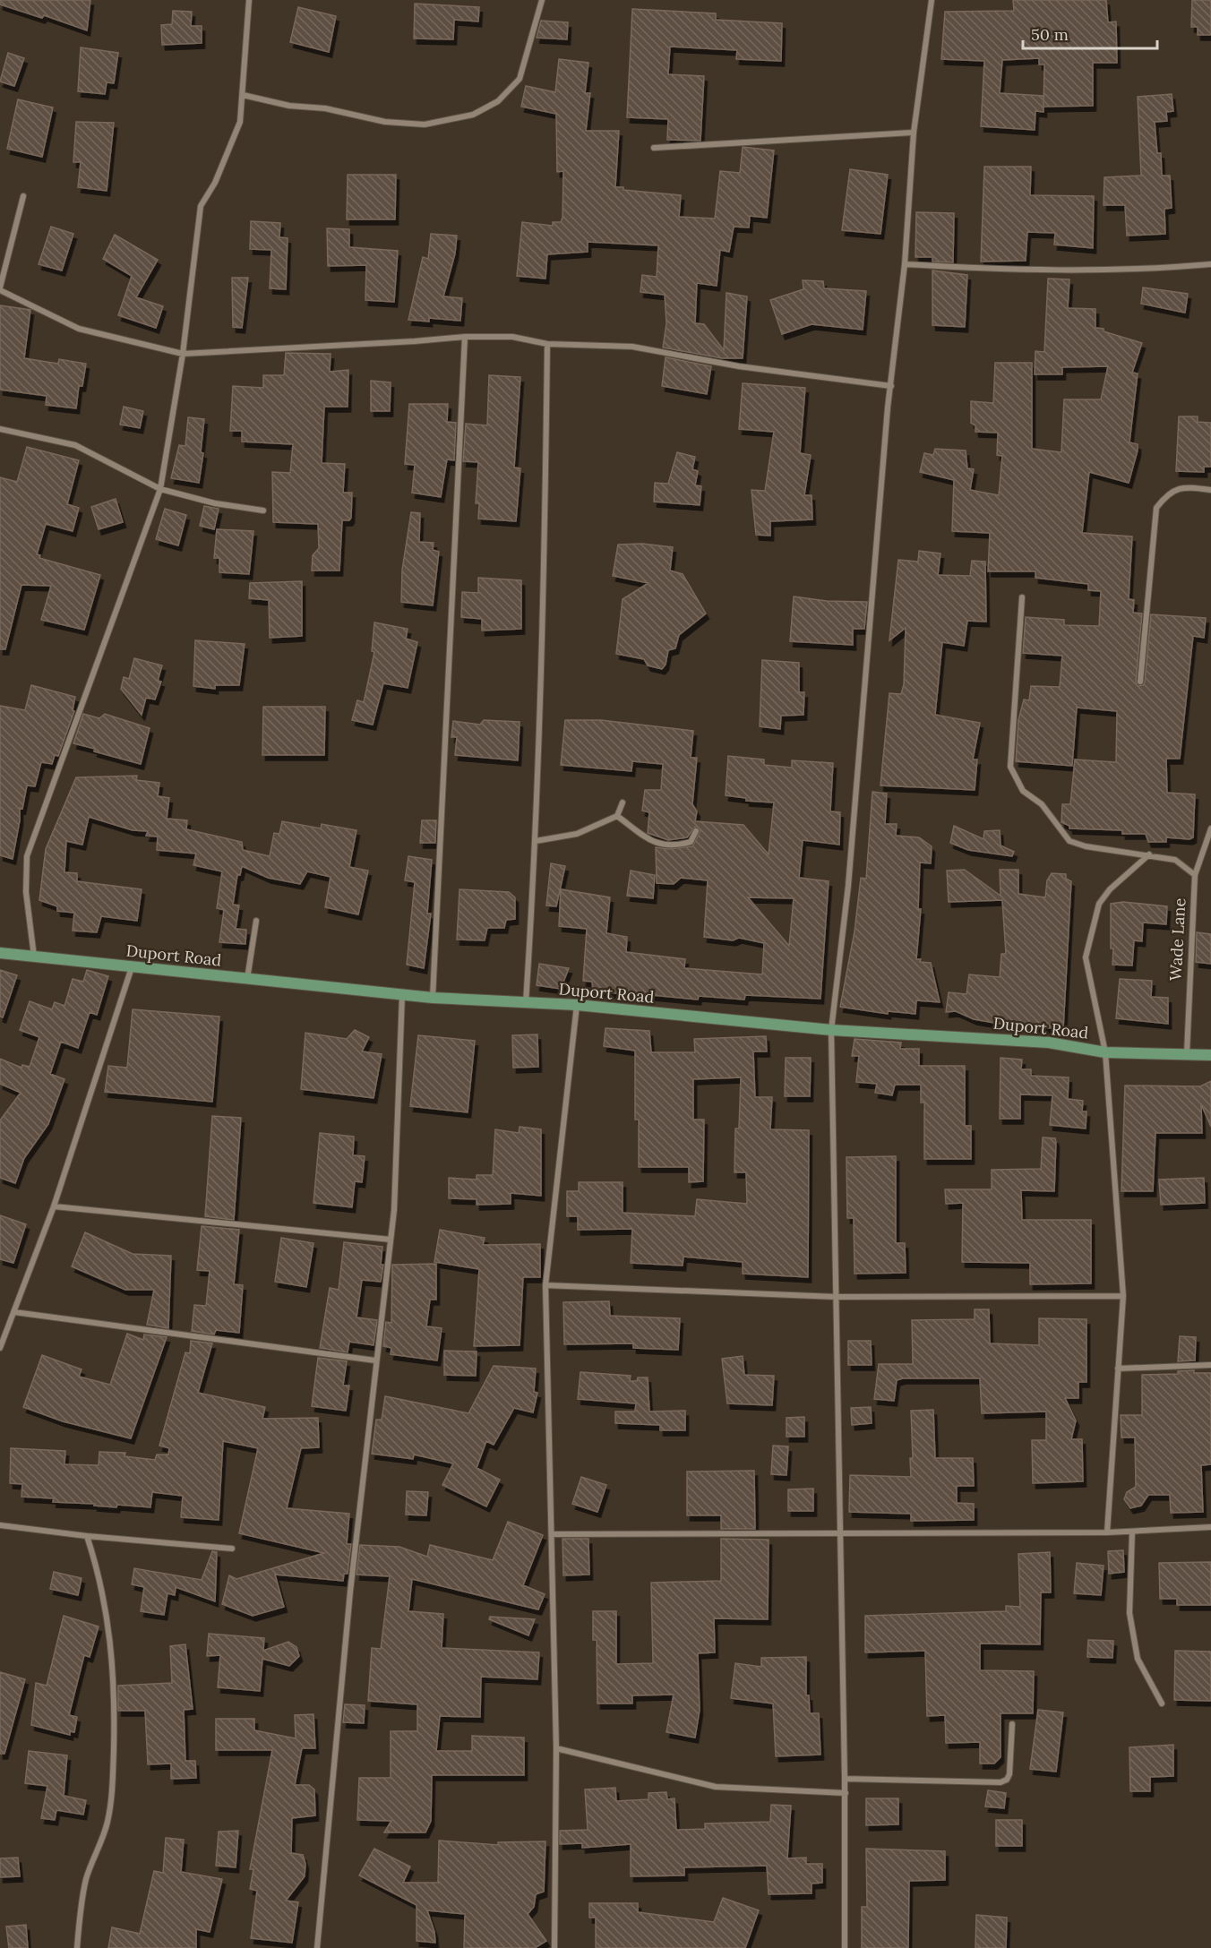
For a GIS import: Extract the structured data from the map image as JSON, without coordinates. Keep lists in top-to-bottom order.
{
  "streets": {
    "street": ["Wade Lane", "Duport Road"]
  },
  "crossings": [
    ["Wade Lane", "Duport Road"]
  ],
  "scale_bar": "50 m"
}
